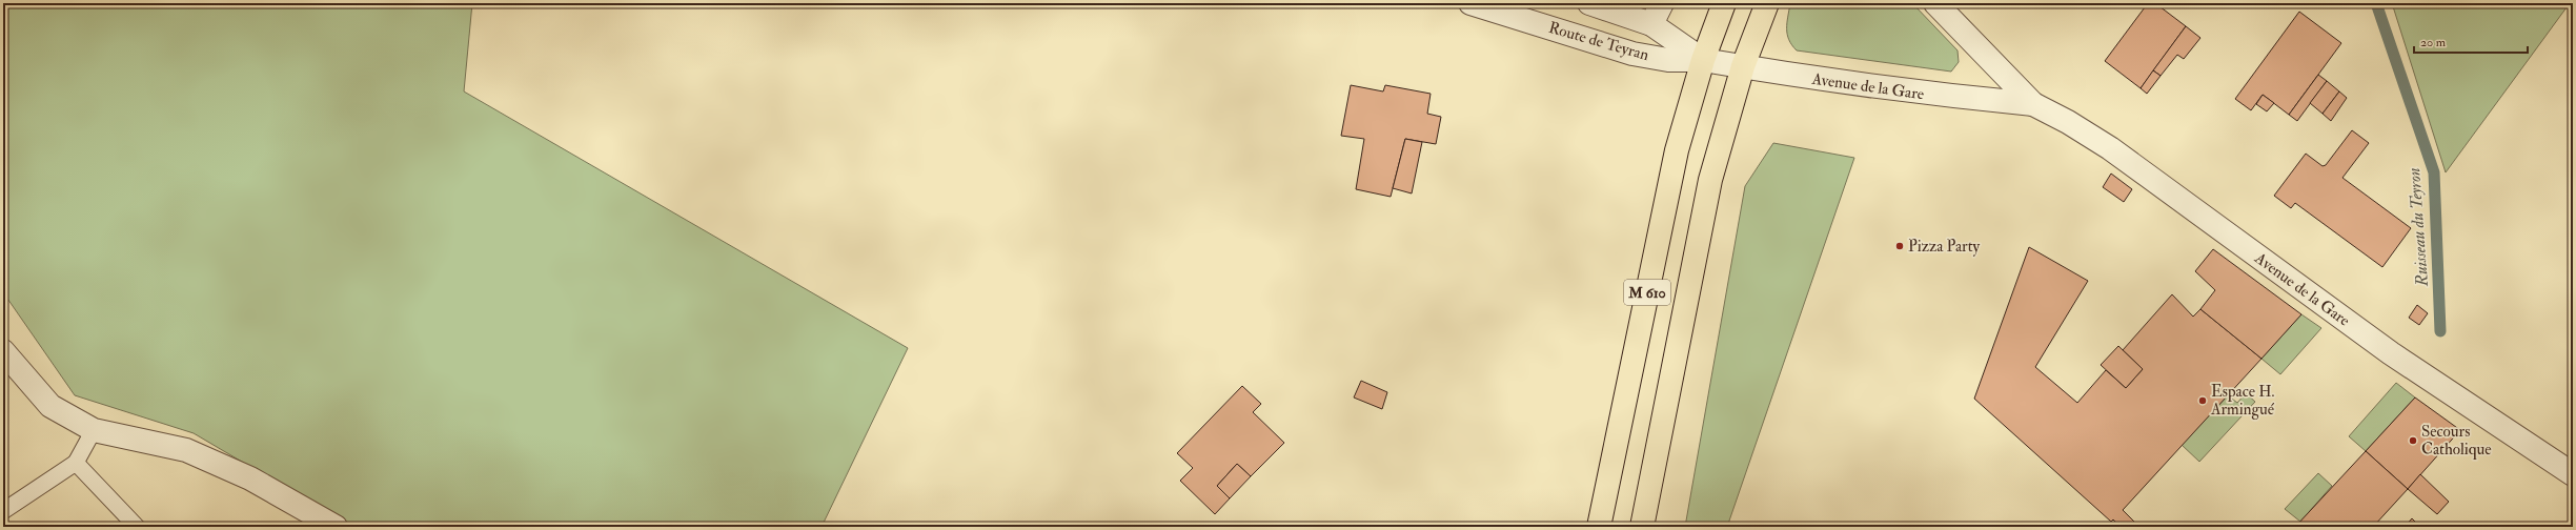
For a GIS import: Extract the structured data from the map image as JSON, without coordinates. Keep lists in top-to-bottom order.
{
  "streets": {
    "main road": ["M 610"],
    "street": ["Route de Teyran", "Avenue de la Gare"]
  },
  "crossings": [
    ["Route de Teyran", "Avenue de la Gare"],
    ["Route de Teyran", "M 610"],
    ["Avenue de la Gare", "M 610"]
  ],
  "water": ["Ruisseau du Teyron"],
  "places": ["Pizza Party", "Espace H. Armingué", "Secours Catholique"],
  "scale_bar": "20 m"
}
